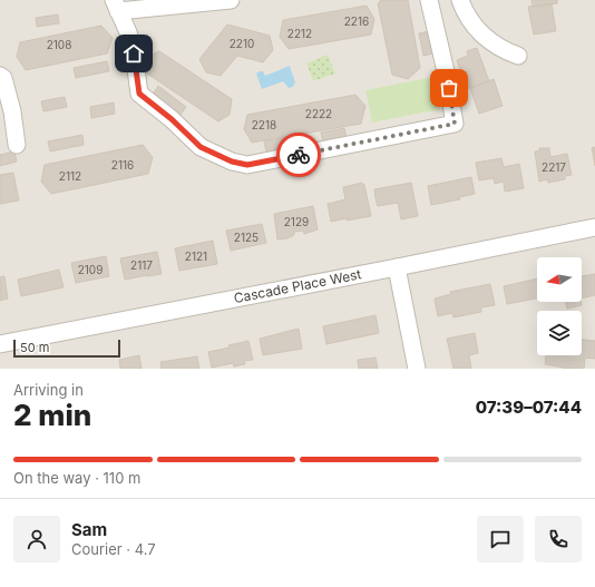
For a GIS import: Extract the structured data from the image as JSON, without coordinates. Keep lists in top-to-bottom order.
{
  "streets": {
    "street": ["Cascade Place West"]
  },
  "house_numbers": [
    "2216",
    "2212",
    "2210",
    "2108",
    "2222",
    "2218",
    "2116",
    "2217",
    "2112",
    "2129",
    "2125",
    "2121",
    "2117",
    "2109"
  ],
  "scale_bar": "50 m",
  "north": "left",
  "page": {
    "scale": "50 m",
    "heading": ["2 min", "Arriving in", "07:39–07:44"],
    "panel": ["Sam", "Courier · 4.7"],
    "bar": "On the way · 110 m"
  }
}
